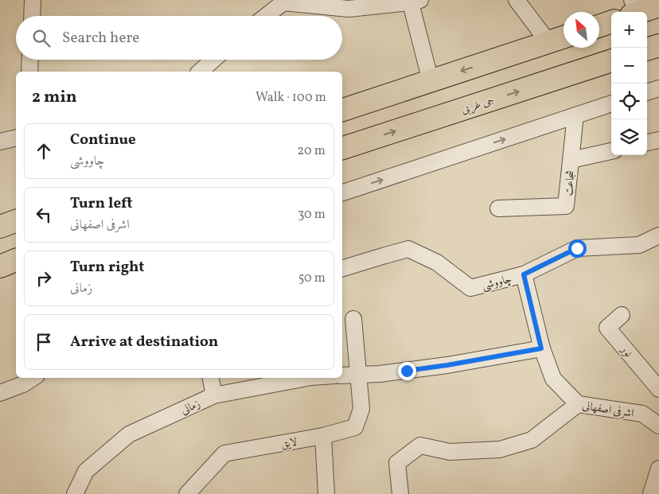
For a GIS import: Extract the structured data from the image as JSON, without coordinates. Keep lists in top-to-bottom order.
{
  "streets": {
    "main road": ["جی غربی"],
    "street": [
      "شجاعت",
      "چاووشی",
      "نور",
      "زمانی",
      "اشرفی اصفهانی",
      "لایق"
    ]
  },
  "crossings": [
    ["چاووشی", "اشرفی اصفهانی"]
  ],
  "north": "top left",
  "page": {
    "map_buttons": ["+", "−"],
    "search": "Search here",
    "heading": ["2 min", "Walk · 100 m"],
    "list": [
      ["Continue", "چاووشی", "20 m"],
      ["Turn left", "اشرفی اصفهانی", "30 m"],
      ["Turn right", "زمانی", "50 m"],
      "Arrive at destination"
    ]
  }
}
